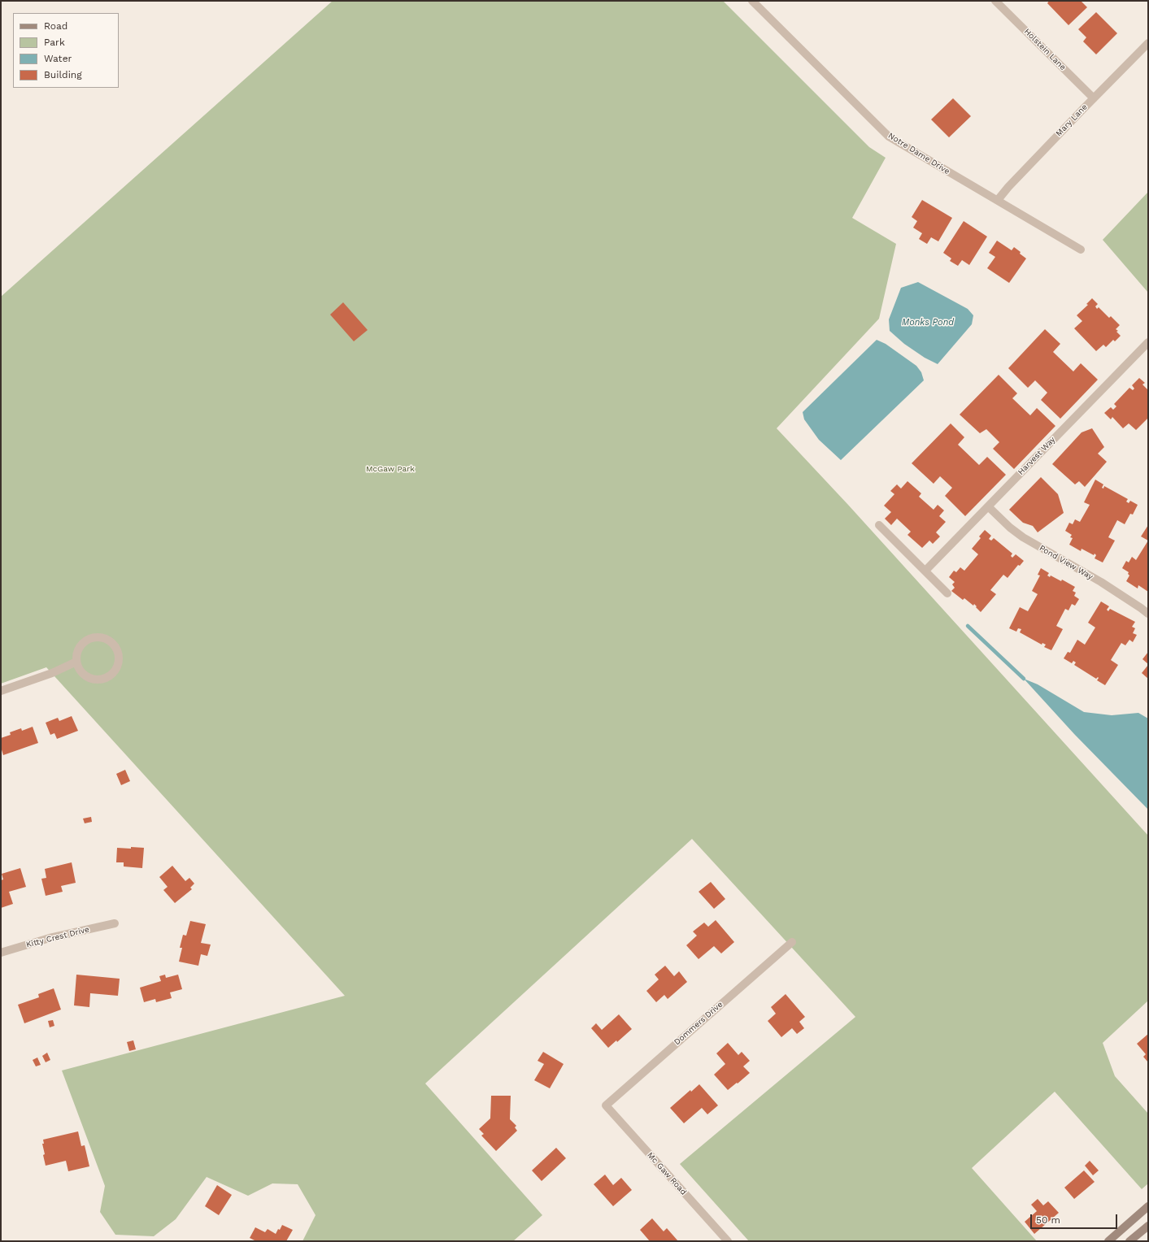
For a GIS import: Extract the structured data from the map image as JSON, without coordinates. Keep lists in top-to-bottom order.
{
  "streets": {
    "street": [
      "Holstein Lane",
      "Mary Lane",
      "Notre Dame Drive",
      "Harvest Way",
      "Pond View Way",
      "Kitty Crest Drive",
      "Dommers Drive",
      "Mc Gaw Road"
    ]
  },
  "crossings": [
    ["Holstein Lane", "Mary Lane"],
    ["Mary Lane", "Notre Dame Drive"],
    ["Harvest Way", "Pond View Way"],
    ["Dommers Drive", "Mc Gaw Road"]
  ],
  "water": ["Monks Pond"],
  "parks": ["McGaw Park"],
  "legend": [
    "Road",
    "Park",
    "Water",
    "Building"
  ],
  "scale_bar": "50 m"
}
